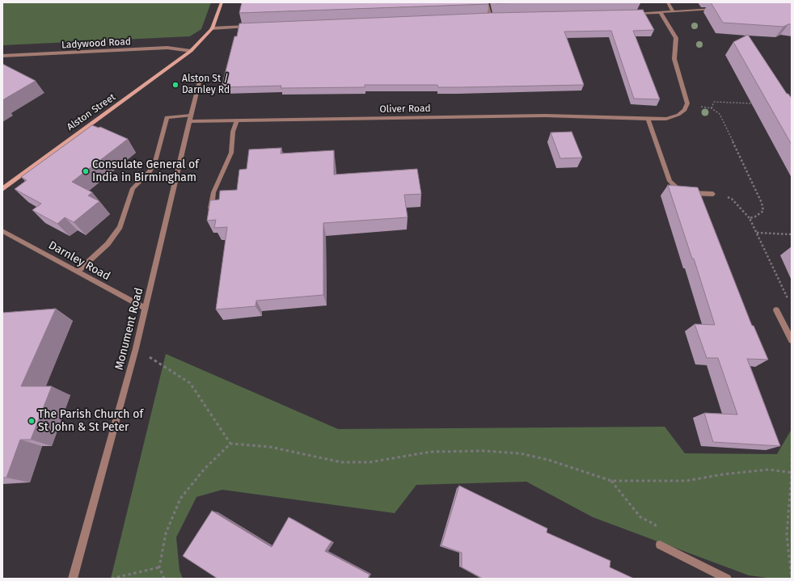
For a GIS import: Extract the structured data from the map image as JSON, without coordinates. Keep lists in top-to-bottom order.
{
  "streets": {
    "main road": ["Alston Street"],
    "street": [
      "Ladywood Road",
      "Oliver Road",
      "Darnley Road",
      "Monument Road"
    ]
  },
  "crossings": [
    ["Ladywood Road", "Alston Street"],
    ["Oliver Road", "Darnley Road"],
    ["Oliver Road", "Monument Road"],
    ["Darnley Road", "Monument Road"]
  ],
  "places": ["Alston St / Darnley Rd", "Consulate General of India in Birmingham", "The Parish Church of St John & St Peter"]
}
